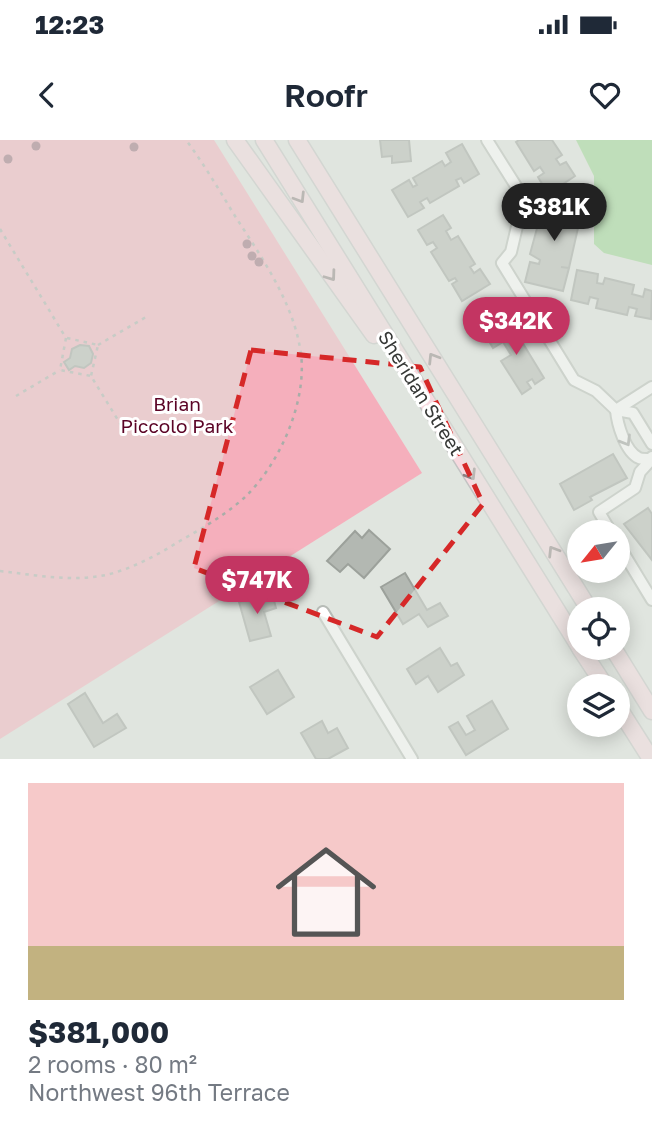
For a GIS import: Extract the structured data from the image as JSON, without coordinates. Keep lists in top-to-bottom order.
{
  "streets": {
    "main road": ["Sheridan Street"]
  },
  "parks": ["Brian Piccolo Park"],
  "north": "bottom left",
  "page": {
    "status": "12:23",
    "header": "Roofr",
    "price": ["$381K", "$342K", "$747K"],
    "list": [
      {
        "name": "$381,000",
        "note": "2 rooms · 80 m² · Northwest 96th Terrace"
      }
    ]
  }
}
